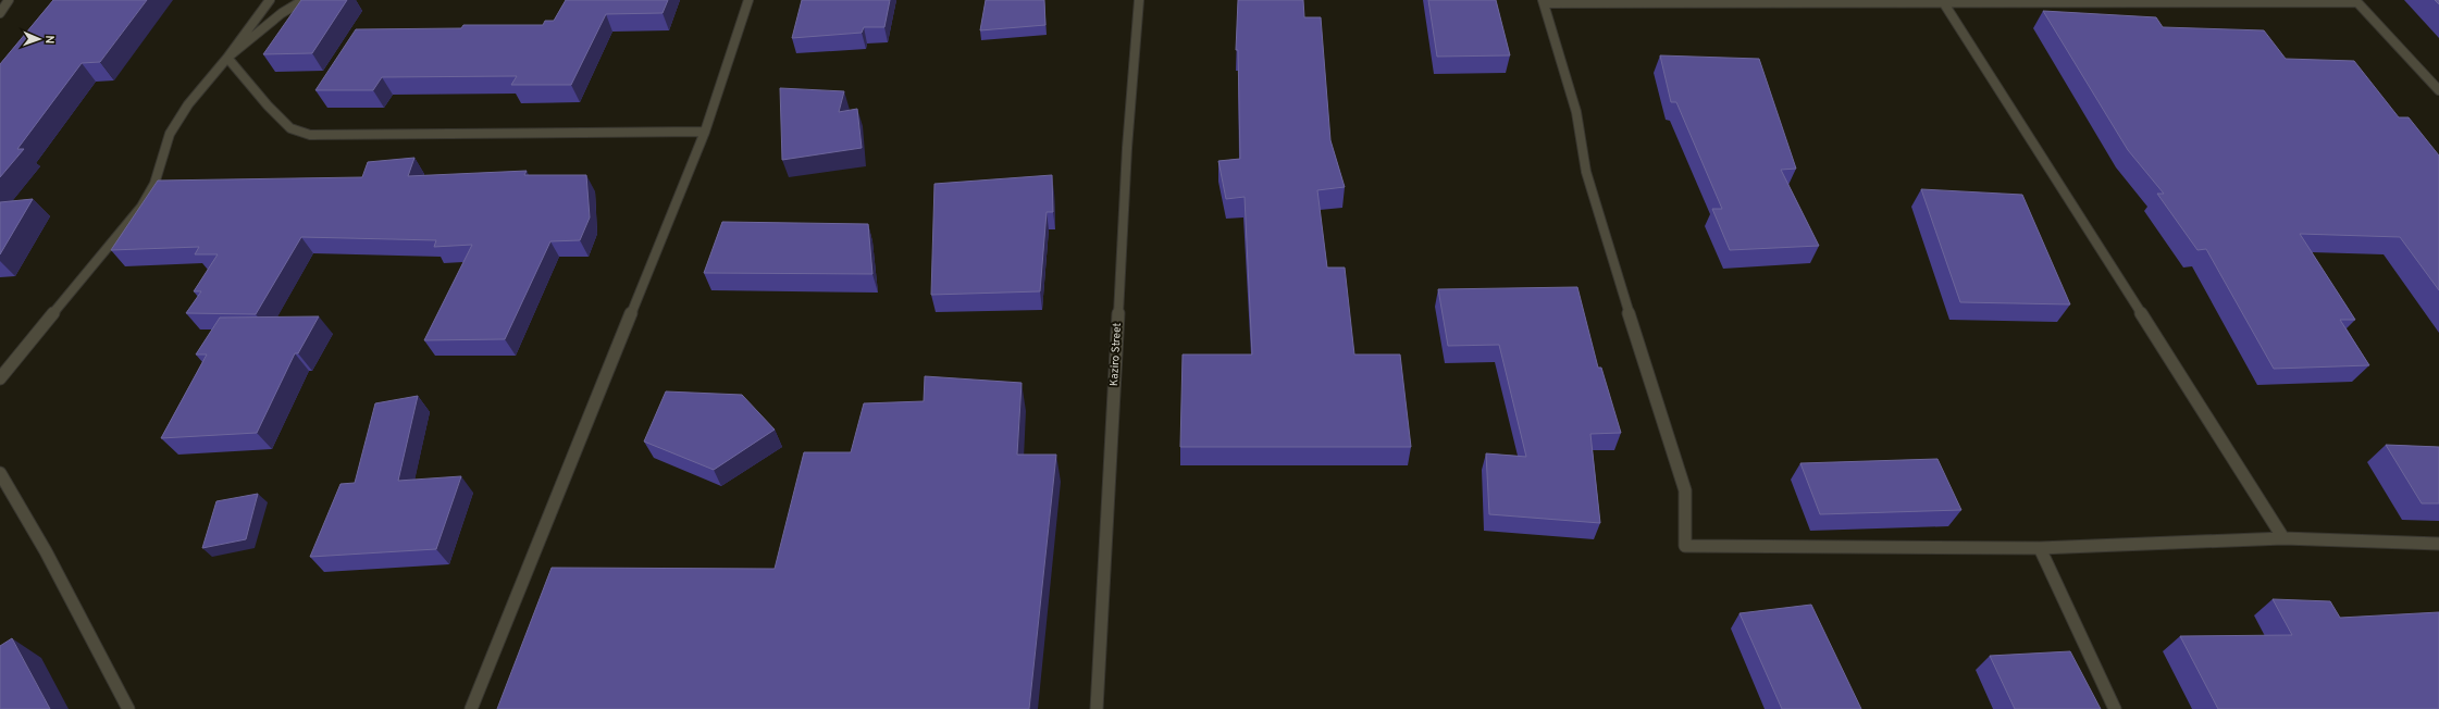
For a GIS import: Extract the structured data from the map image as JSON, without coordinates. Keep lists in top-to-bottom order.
{
  "streets": {
    "street": ["Kaziro Street"]
  },
  "north": "right"
}
